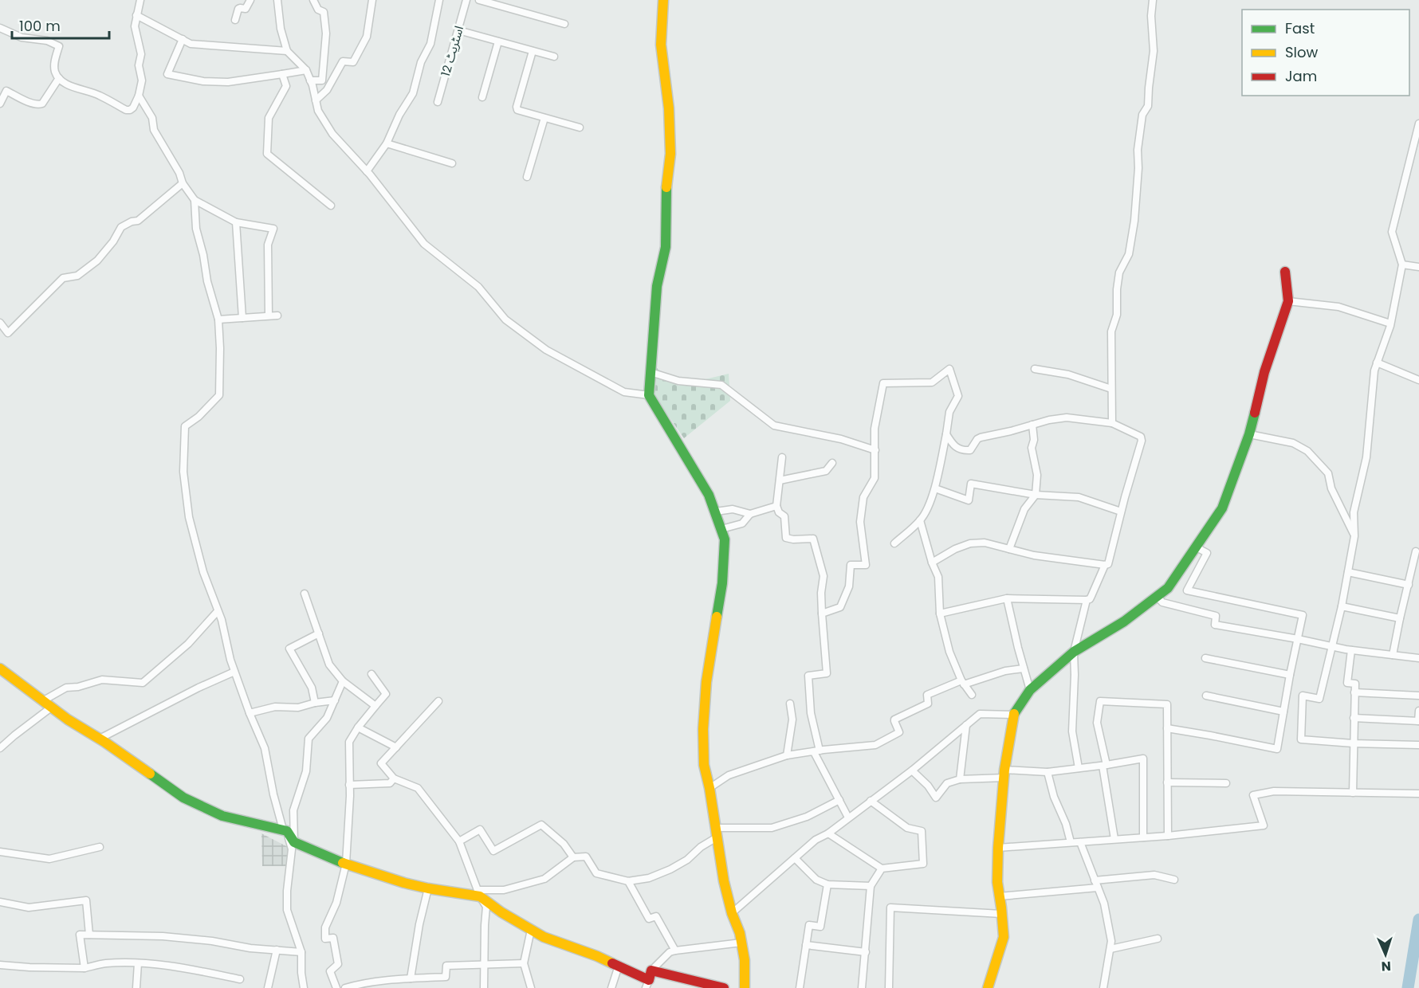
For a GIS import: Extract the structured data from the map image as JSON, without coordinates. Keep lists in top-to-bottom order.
{
  "streets": {
    "street": ["اسٹریٹ 12"]
  },
  "legend": ["Fast", "Slow", "Jam"],
  "scale_bar": "100 m",
  "north": "bottom"
}
